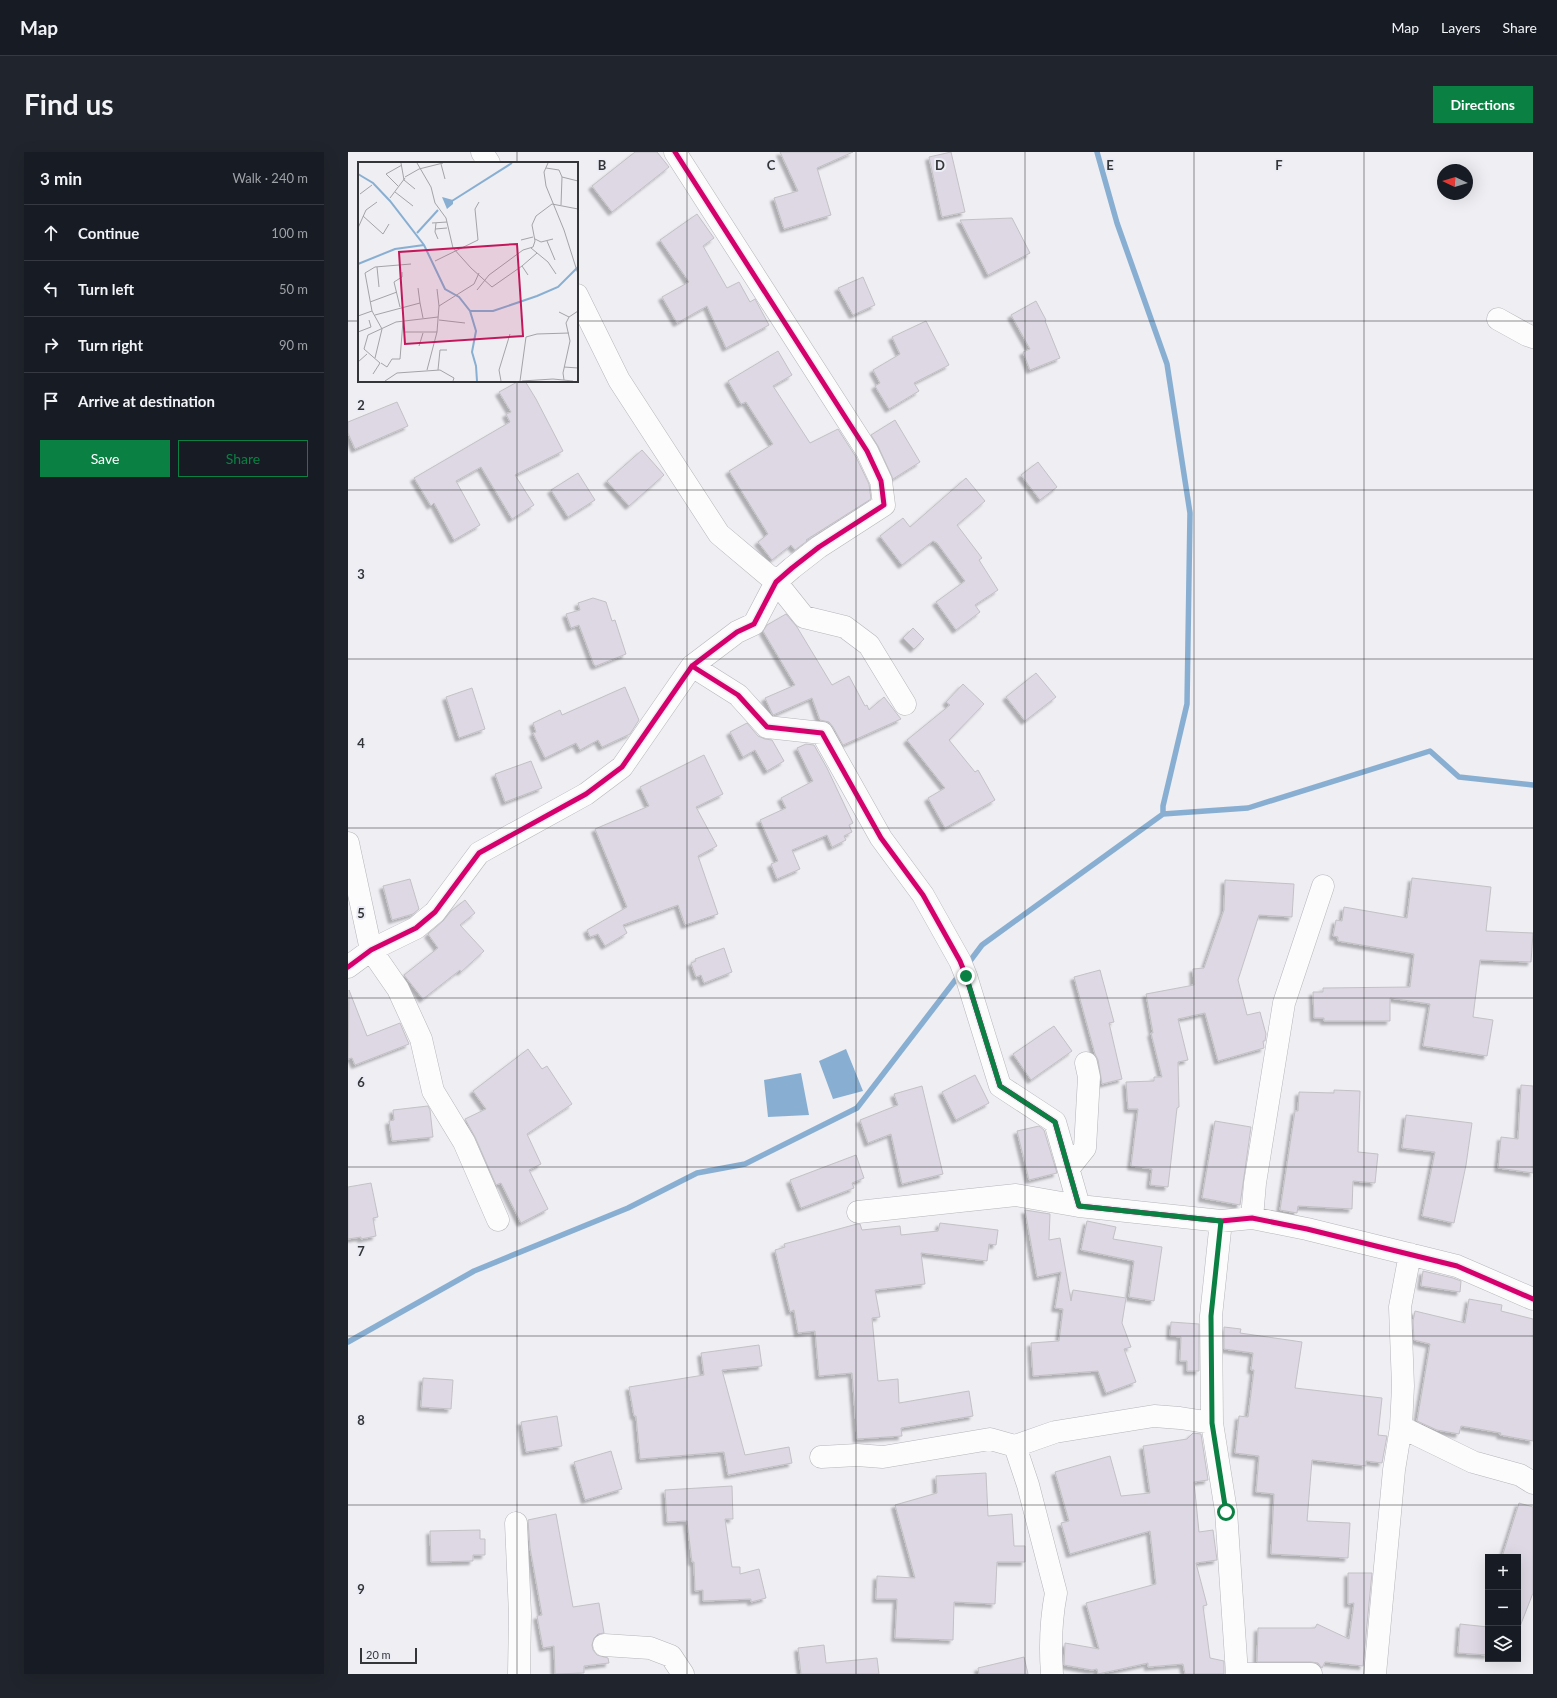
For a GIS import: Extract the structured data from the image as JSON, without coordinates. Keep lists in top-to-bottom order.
{
  "scale_bar": "20 m",
  "north": "left",
  "page": {
    "header": "Map",
    "nav": ["Map", "Layers", "Share"],
    "buttons": [
      "Directions",
      ["Save", "Share"]
    ],
    "title": "Find us",
    "heading": ["3 min", "Walk · 240 m"],
    "list": [
      ["Continue", "100 m"],
      ["Turn left", "50 m"],
      ["Turn right", "90 m"],
      "Arrive at destination"
    ],
    "map_buttons": ["+", "−"],
    "scale": "20 m"
  },
  "grid": {
    "columns": [
      "B",
      "C",
      "D",
      "E",
      "F"
    ],
    "rows": [
      "2",
      "3",
      "4",
      "5",
      "6",
      "7",
      "8",
      "9"
    ]
  }
}
